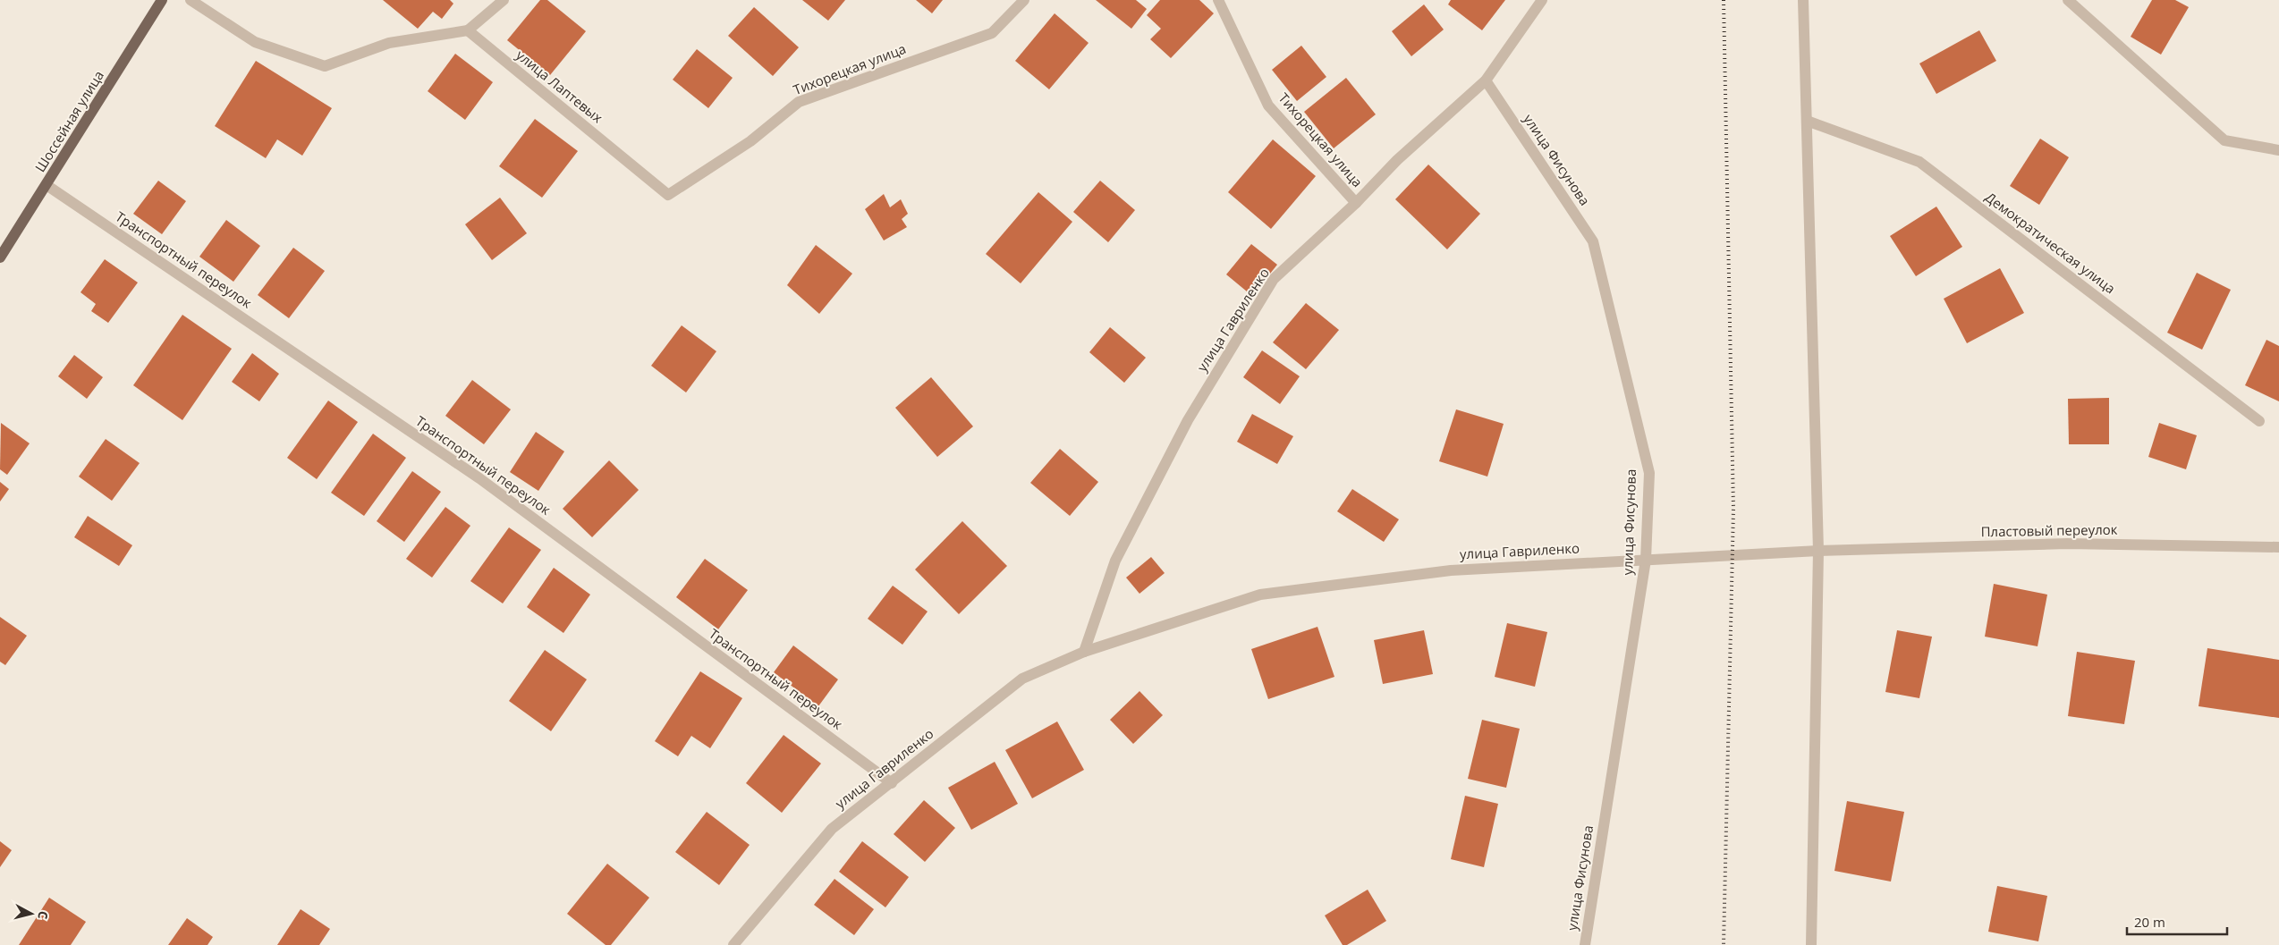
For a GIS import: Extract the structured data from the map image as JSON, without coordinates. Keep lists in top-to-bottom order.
{
  "streets": {
    "main road": ["Шоссейная улица"],
    "street": [
      "Тихорецкая улица",
      "улица Лаптевых",
      "улица Фисунова",
      "Демократическая улица",
      "Транспортный переулок",
      "улица Гавриленко",
      "Пластовый переулок"
    ]
  },
  "crossings": [
    ["Тихорецкая улица", "улица Лаптевых"],
    ["Тихорецкая улица", "улица Гавриленко"],
    ["Шоссейная улица", "Транспортный переулок"],
    ["улица Фисунова", "улица Гавриленко"],
    ["улица Фисунова", "Пластовый переулок"],
    ["Транспортный переулок", "улица Гавриленко"],
    ["улица Гавриленко", "Пластовый переулок"]
  ],
  "scale_bar": "20 m",
  "north": "right"
}
